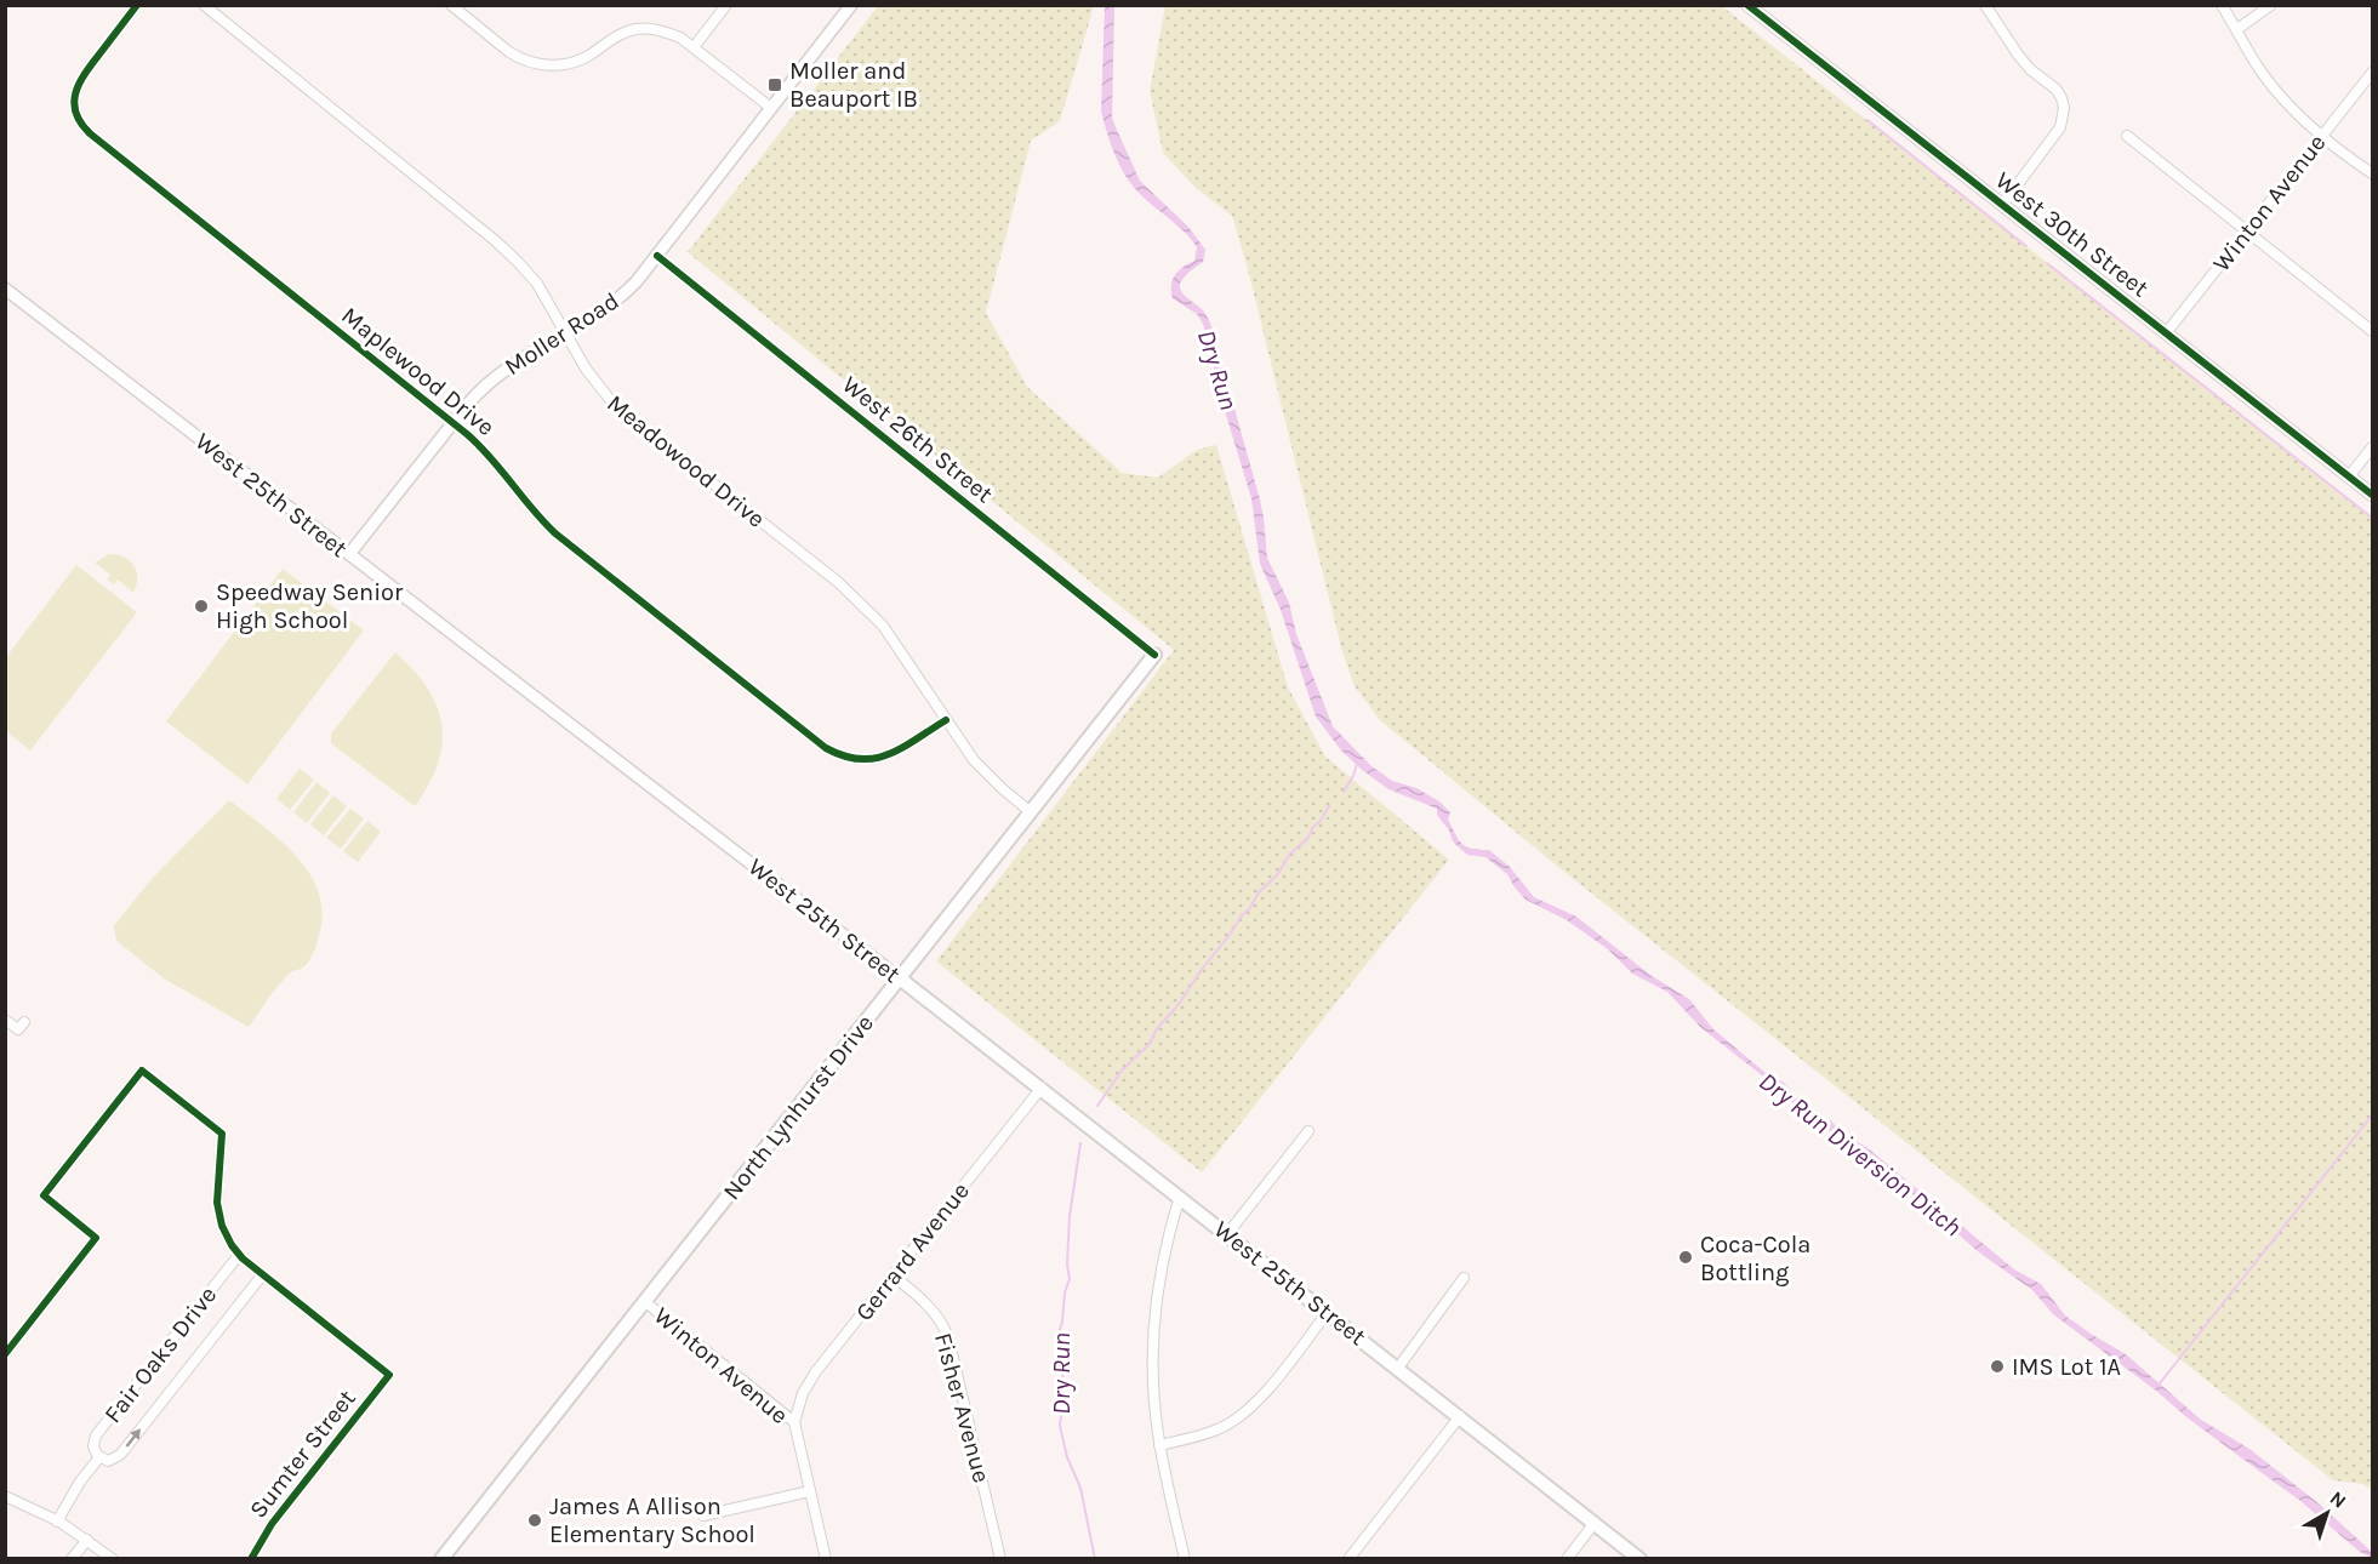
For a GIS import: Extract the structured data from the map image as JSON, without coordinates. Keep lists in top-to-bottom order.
{
  "streets": {
    "main road": ["West 25th Street", "North Lynhurst Drive"],
    "street": [
      "Winton Avenue",
      "West 30th Street",
      "Moller Road",
      "Maplewood Drive",
      "West 26th Street",
      "Meadowood Drive",
      "Gerrard Avenue",
      "Fair Oaks Drive",
      "Fisher Avenue",
      "Sumter Street"
    ]
  },
  "crossings": [
    ["Winton Avenue", "West 30th Street"],
    ["Winton Avenue", "North Lynhurst Drive"],
    ["Winton Avenue", "Gerrard Avenue"],
    ["Moller Road", "Maplewood Drive"],
    ["Moller Road", "West 26th Street"],
    ["Moller Road", "Meadowood Drive"],
    ["Moller Road", "West 25th Street"],
    ["Maplewood Drive", "Meadowood Drive"],
    ["West 26th Street", "North Lynhurst Drive"],
    ["Meadowood Drive", "North Lynhurst Drive"],
    ["West 25th Street", "North Lynhurst Drive"],
    ["West 25th Street", "Gerrard Avenue"],
    ["Gerrard Avenue", "Fisher Avenue"],
    ["Fair Oaks Drive", "Sumter Street"]
  ],
  "water": ["Dry Run", "Dry Run Diversion Ditch"],
  "places": {
    "transit": ["Moller and Beauport IB"],
    "other": [
      "Speedway Senior High School",
      "Coca-Cola Bottling",
      "IMS Lot 1A",
      "James A Allison Elementary School"
    ]
  },
  "north": "top right"
}
